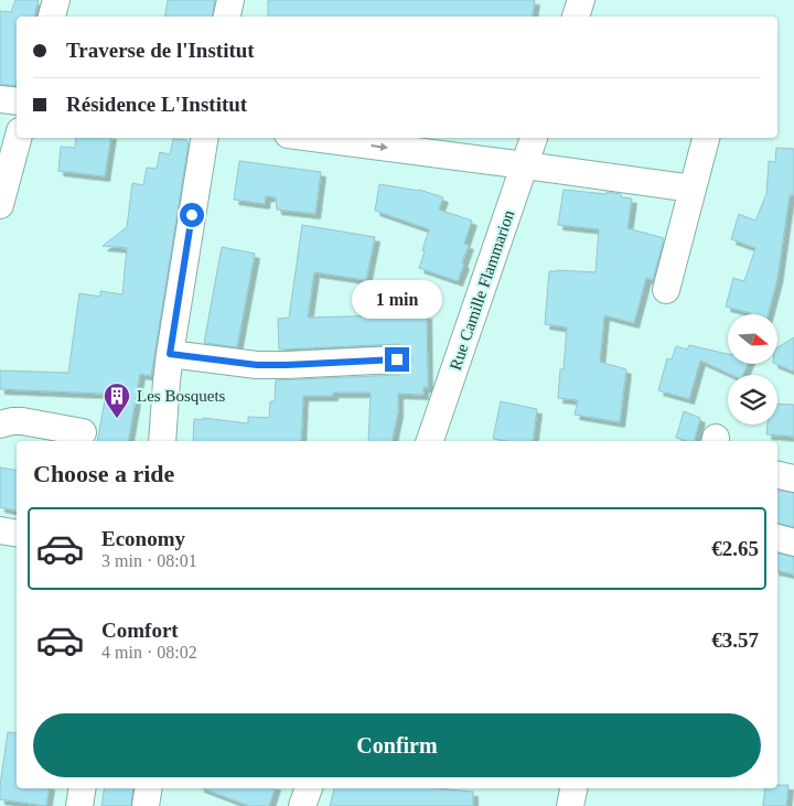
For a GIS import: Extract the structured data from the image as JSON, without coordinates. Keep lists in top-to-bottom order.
{
  "streets": {
    "street": ["Rue Camille Flammarion"]
  },
  "places": {
    "building": ["Les Bosquets"]
  },
  "north": "right",
  "page": {
    "banner": ["Traverse de l'Institut", "Résidence L'Institut"],
    "bubble": "1 min",
    "heading": "Choose a ride",
    "list": [
      {
        "name": "Economy",
        "note": "3 min · 08:01",
        "value": "€2.65"
      },
      {
        "name": "Comfort",
        "note": "4 min · 08:02",
        "value": "€3.57"
      }
    ],
    "buttons": "Confirm"
  }
}
